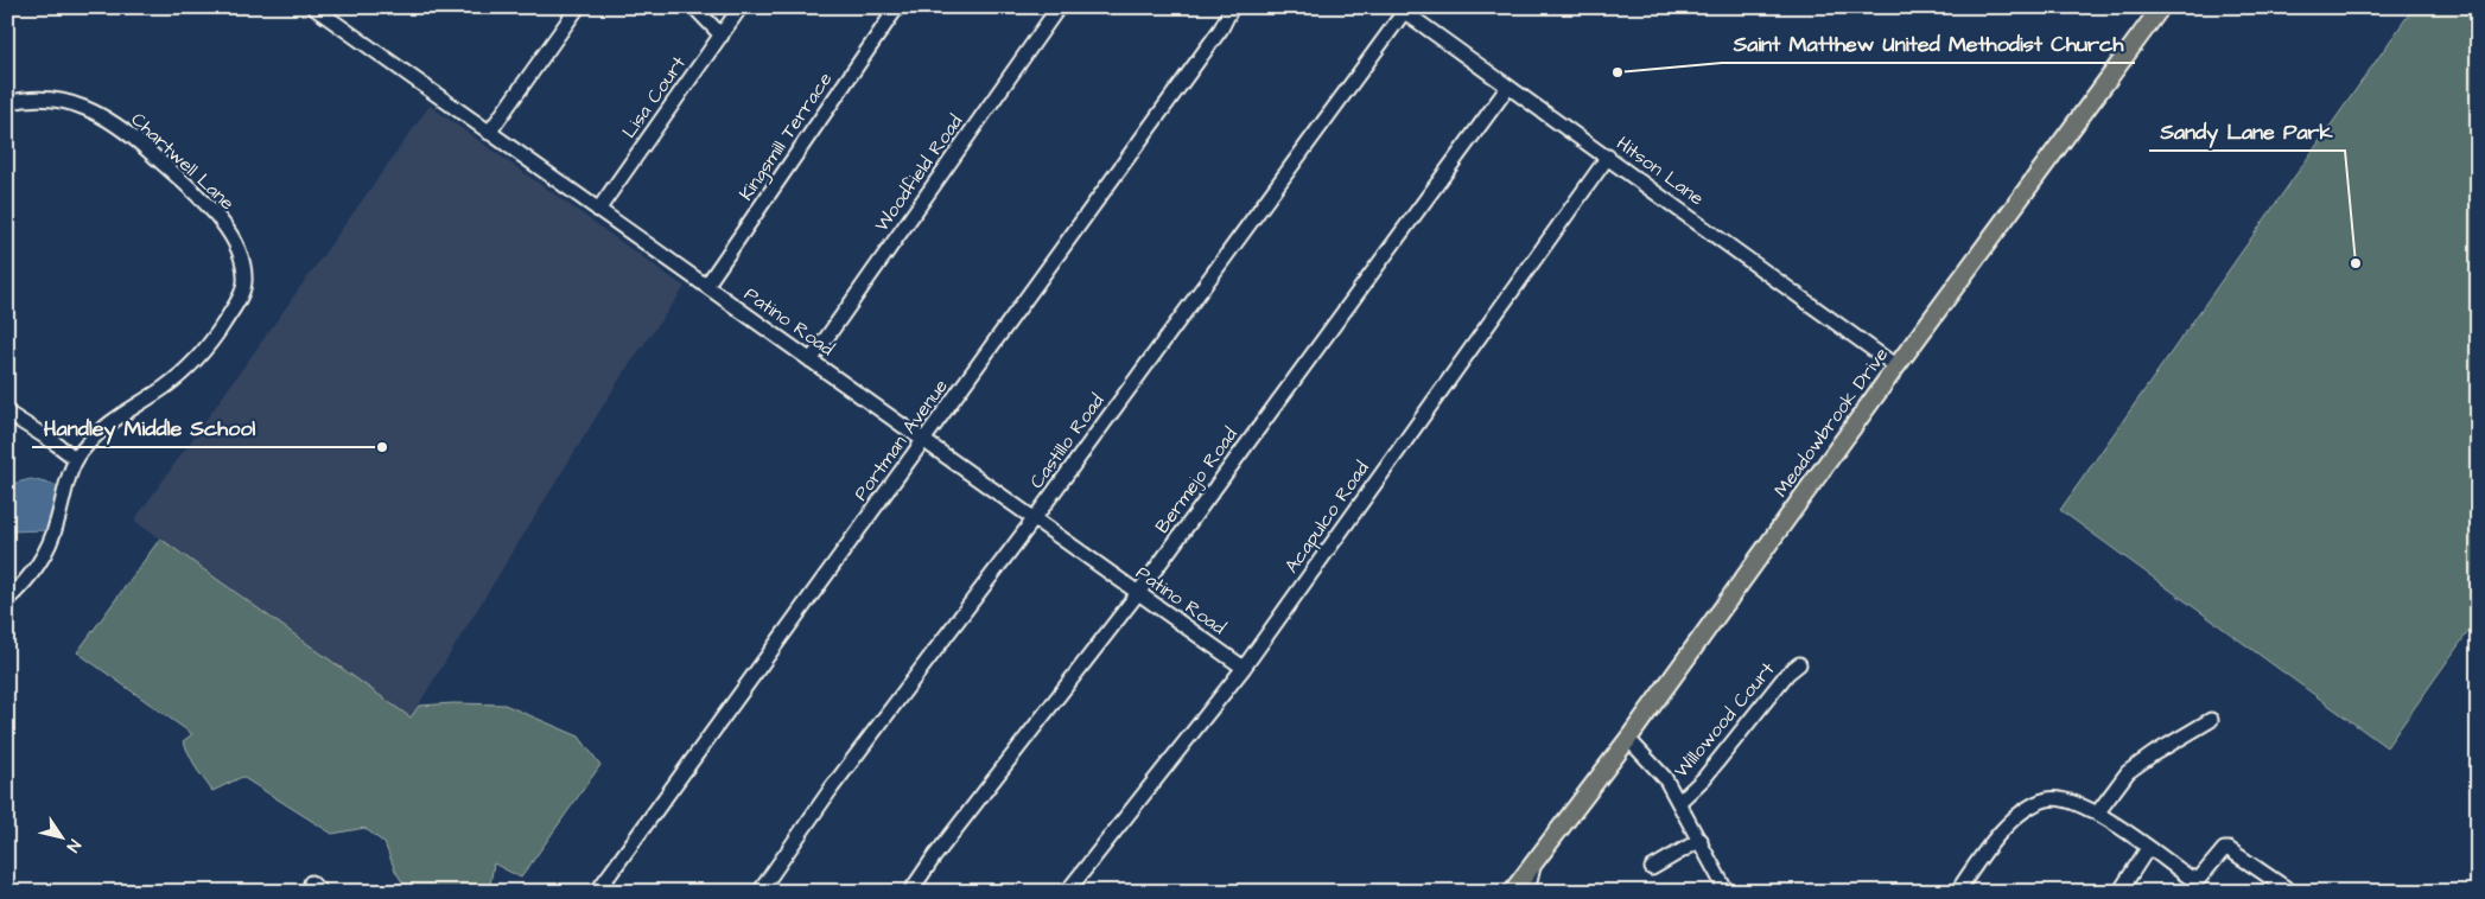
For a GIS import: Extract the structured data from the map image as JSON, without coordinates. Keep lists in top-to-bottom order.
{
  "streets": {
    "main road": ["Meadowbrook Drive"],
    "street": [
      "Lisa Court",
      "Kingsmill Terrace",
      "Chartwell Lane",
      "Hitson Lane",
      "Woodfield Road",
      "Patino Road",
      "Portman Avenue",
      "Castillo Road",
      "Bermejo Road",
      "Acapulco Road",
      "Willowood Court"
    ]
  },
  "crossings": [
    ["Lisa Court", "Patino Road"],
    ["Kingsmill Terrace", "Patino Road"],
    ["Hitson Lane", "Meadowbrook Drive"],
    ["Hitson Lane", "Castillo Road"],
    ["Hitson Lane", "Bermejo Road"],
    ["Hitson Lane", "Acapulco Road"],
    ["Woodfield Road", "Patino Road"],
    ["Patino Road", "Portman Avenue"],
    ["Patino Road", "Castillo Road"],
    ["Patino Road", "Bermejo Road"],
    ["Patino Road", "Acapulco Road"]
  ],
  "places": ["Saint Matthew United Methodist Church", "Sandy Lane Park", "Handley Middle School"],
  "north": "bottom right"
}
